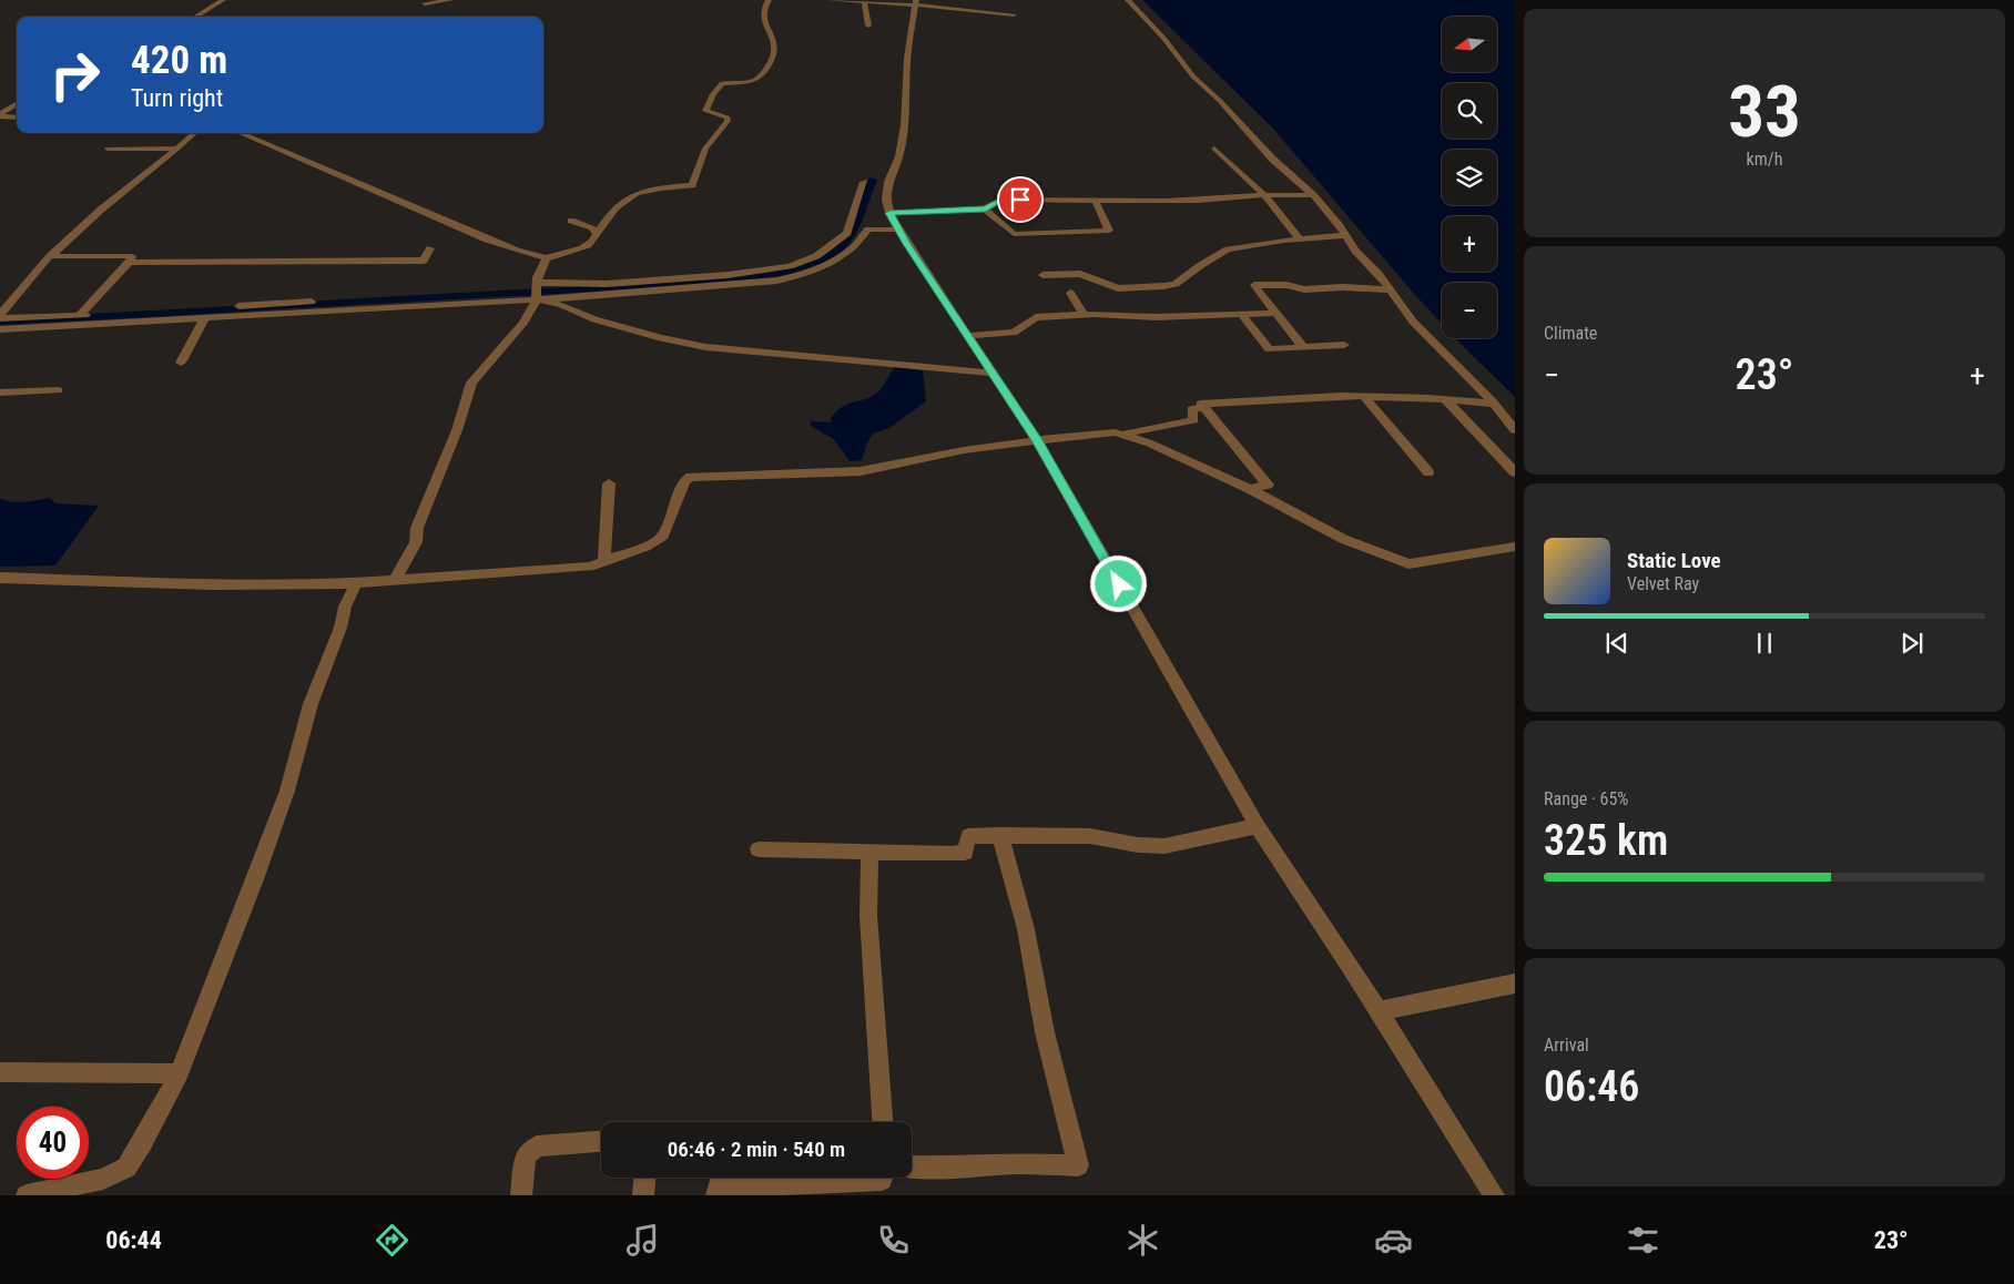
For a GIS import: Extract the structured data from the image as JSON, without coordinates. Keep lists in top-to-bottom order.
{
  "north": "left",
  "page": {
    "tile": [
      ["33", "km/h"],
      "Climate",
      ["Range · 65%", "325 km"],
      ["Arrival", "06:46"]
    ],
    "map_buttons": ["+", "−"],
    "turn": ["420 m", "Turn right"],
    "heat": ["−", "23°", "+"],
    "song": ["Static Love", "Velvet Ray"],
    "limit": "40",
    "trip": "06:46 · 2 min · 540 m",
    "tabs": ["06:44", "23°"]
  }
}
